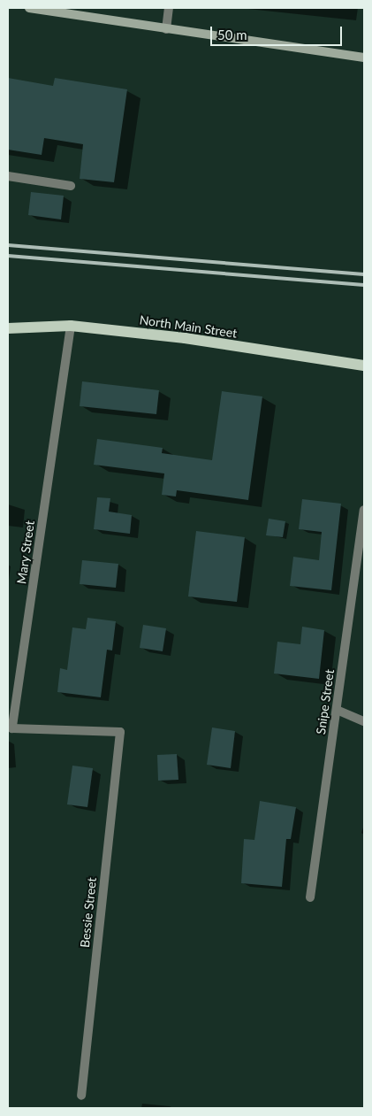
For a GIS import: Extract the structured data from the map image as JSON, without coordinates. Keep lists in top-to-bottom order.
{
  "streets": {
    "main road": ["North Main Street"],
    "street": ["Mary Street", "Snipe Street", "Bessie Street"]
  },
  "crossings": [
    ["North Main Street", "Mary Street"],
    ["Mary Street", "Bessie Street"]
  ],
  "scale_bar": "50 m"
}
